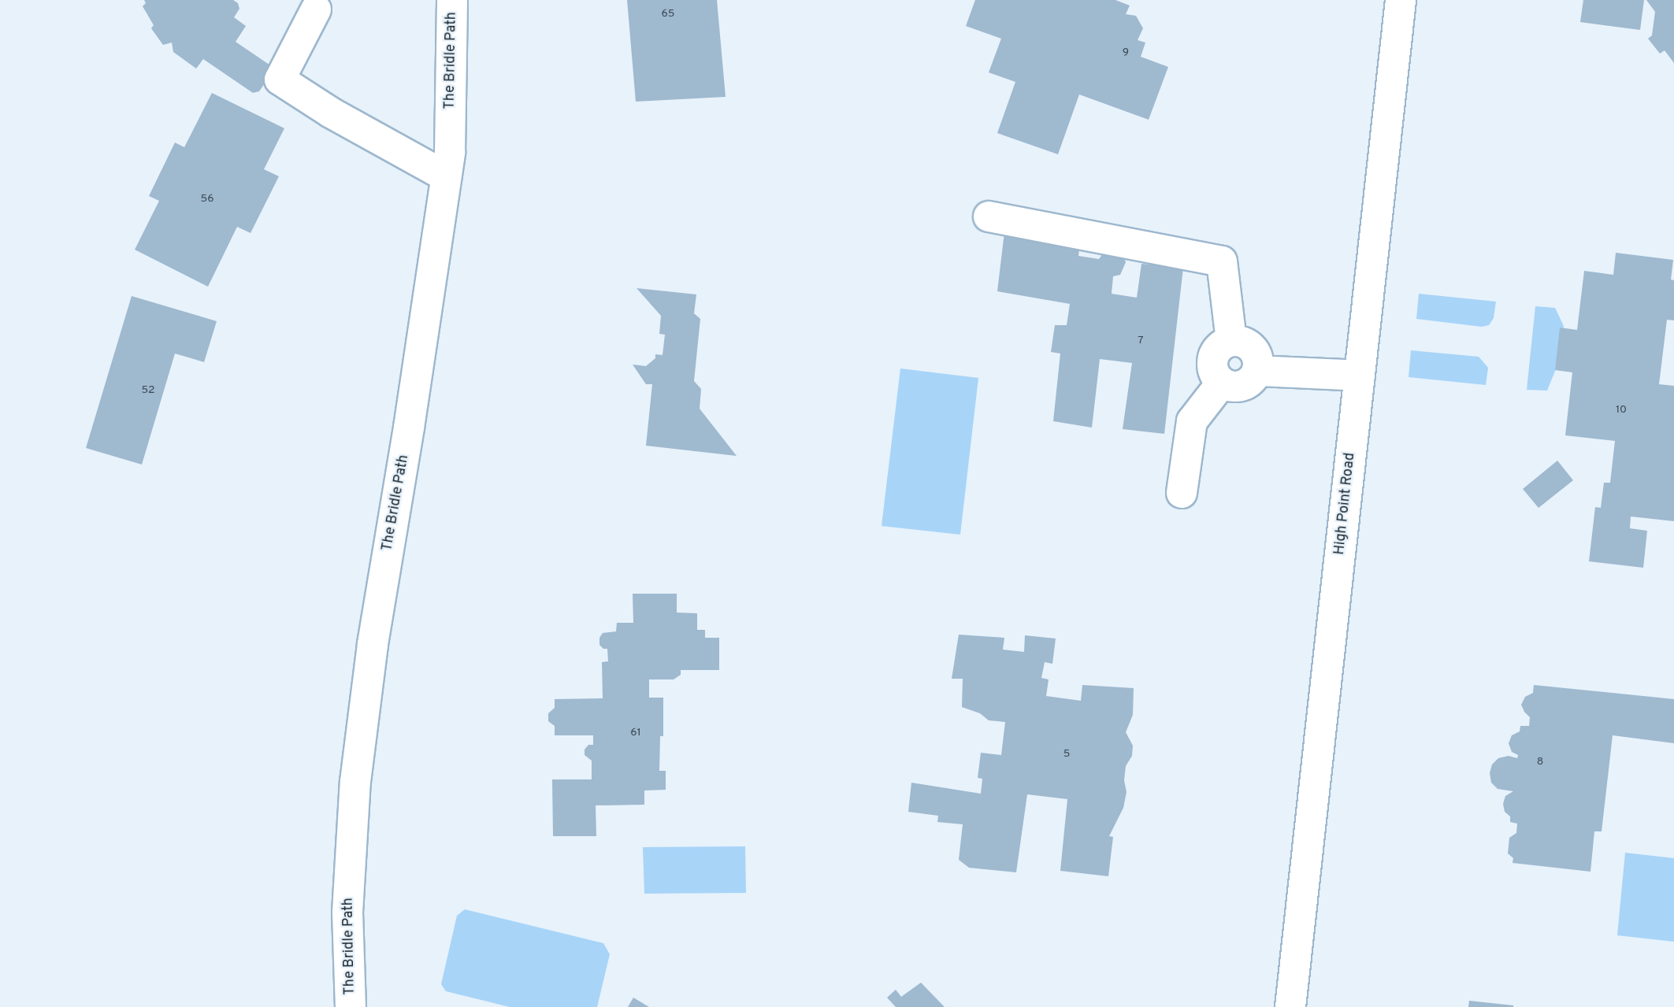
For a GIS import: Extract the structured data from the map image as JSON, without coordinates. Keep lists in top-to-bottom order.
{
  "streets": {
    "street": ["The Bridle Path", "High Point Road"]
  },
  "house_numbers": [
    "65",
    "9",
    "56",
    "7",
    "52",
    "10",
    "61",
    "5",
    "8"
  ]
}
